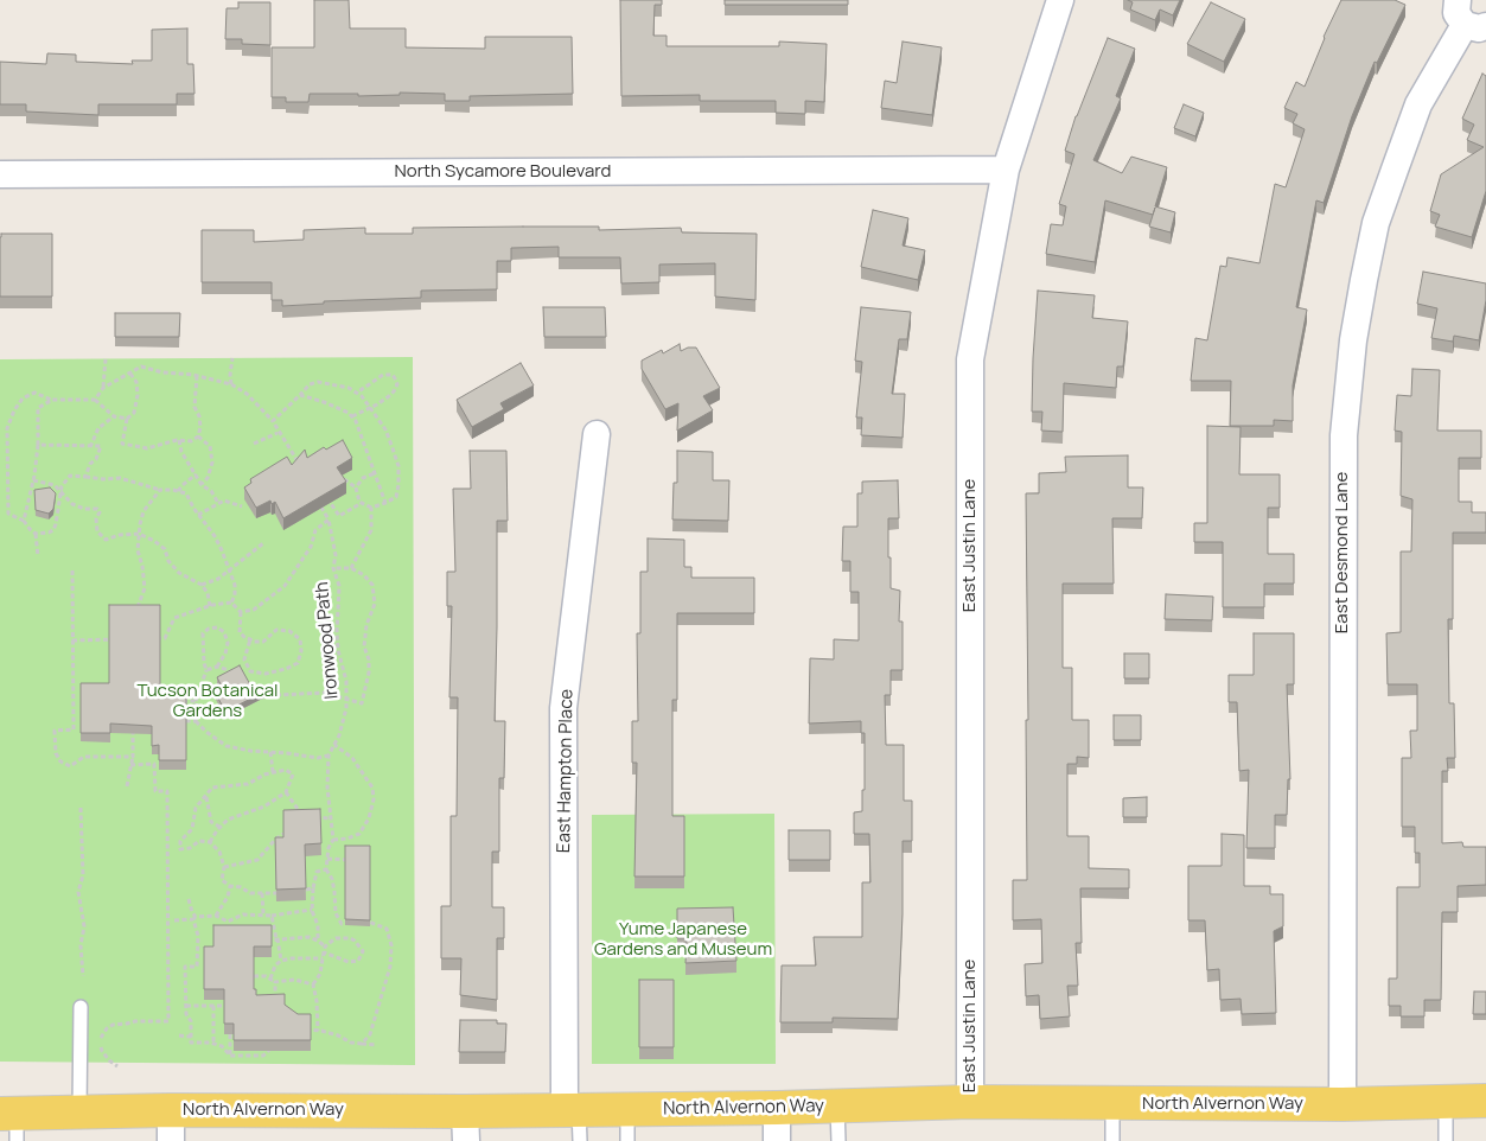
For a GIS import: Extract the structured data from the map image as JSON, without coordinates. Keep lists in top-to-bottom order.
{
  "streets": {
    "main road": ["North Alvernon Way"],
    "street": [
      "North Sycamore Boulevard",
      "East Justin Lane",
      "East Desmond Lane",
      "East Hampton Place"
    ],
    "path": ["Ironwood Path"]
  },
  "crossings": [
    ["North Sycamore Boulevard", "East Justin Lane"],
    ["East Justin Lane", "North Alvernon Way"],
    ["East Desmond Lane", "North Alvernon Way"],
    ["East Hampton Place", "North Alvernon Way"]
  ],
  "parks": ["Tucson Botanical Gardens", "Yume Japanese Gardens and Museum"]
}
